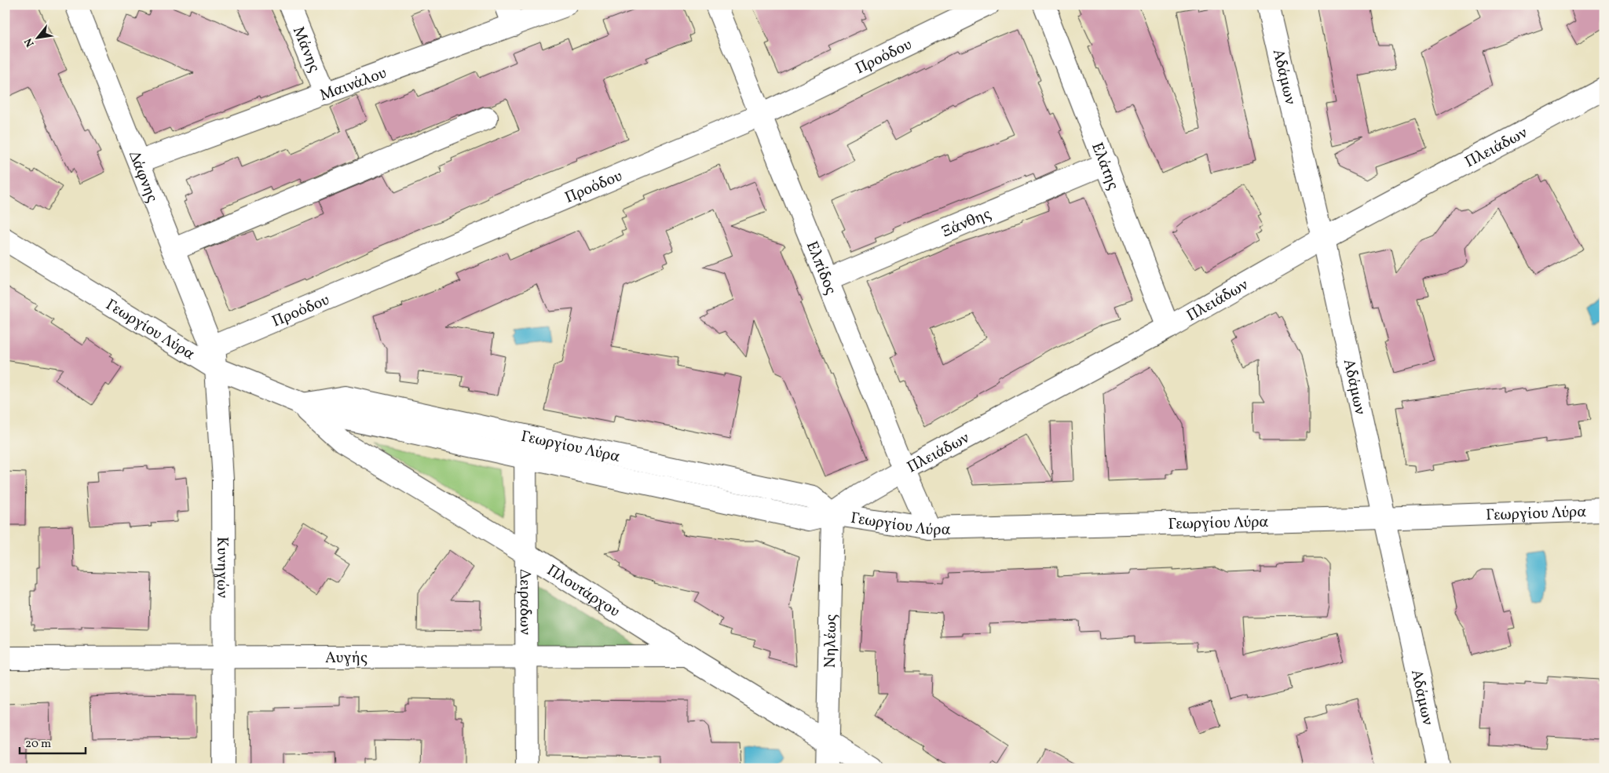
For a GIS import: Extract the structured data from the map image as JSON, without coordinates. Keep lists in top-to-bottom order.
{
  "streets": {
    "street": [
      "Μάνης",
      "Προόδου",
      "Αδάμων",
      "Μαινάλου",
      "Πλειάδων",
      "Ελάτης",
      "Δάφνης",
      "Ξάνθης",
      "Ελπίδος",
      "Γεωργίου Λύρα",
      "Κυνηγών",
      "Πλουτάρχου",
      "Δειραδων",
      "Νηλέως",
      "Αυγής"
    ]
  },
  "crossings": [
    ["Μάνης", "Μαινάλου"],
    ["Προόδου", "Δάφνης"],
    ["Προόδου", "Ελπίδος"],
    ["Αδάμων", "Πλειάδων"],
    ["Αδάμων", "Γεωργίου Λύρα"],
    ["Μαινάλου", "Δάφνης"],
    ["Πλειάδων", "Ελάτης"],
    ["Πλειάδων", "Ελπίδος"],
    ["Πλειάδων", "Γεωργίου Λύρα"],
    ["Πλειάδων", "Νηλέως"],
    ["Ελάτης", "Ξάνθης"],
    ["Ξάνθης", "Ελπίδος"],
    ["Ελπίδος", "Γεωργίου Λύρα"],
    ["Γεωργίου Λύρα", "Κυνηγών"],
    ["Γεωργίου Λύρα", "Πλουτάρχου"],
    ["Γεωργίου Λύρα", "Δειραδων"],
    ["Γεωργίου Λύρα", "Νηλέως"],
    ["Κυνηγών", "Αυγής"],
    ["Πλουτάρχου", "Δειραδων"],
    ["Πλουτάρχου", "Νηλέως"],
    ["Πλουτάρχου", "Αυγής"],
    ["Δειραδων", "Αυγής"]
  ],
  "scale_bar": "20 m",
  "north": "bottom left"
}
